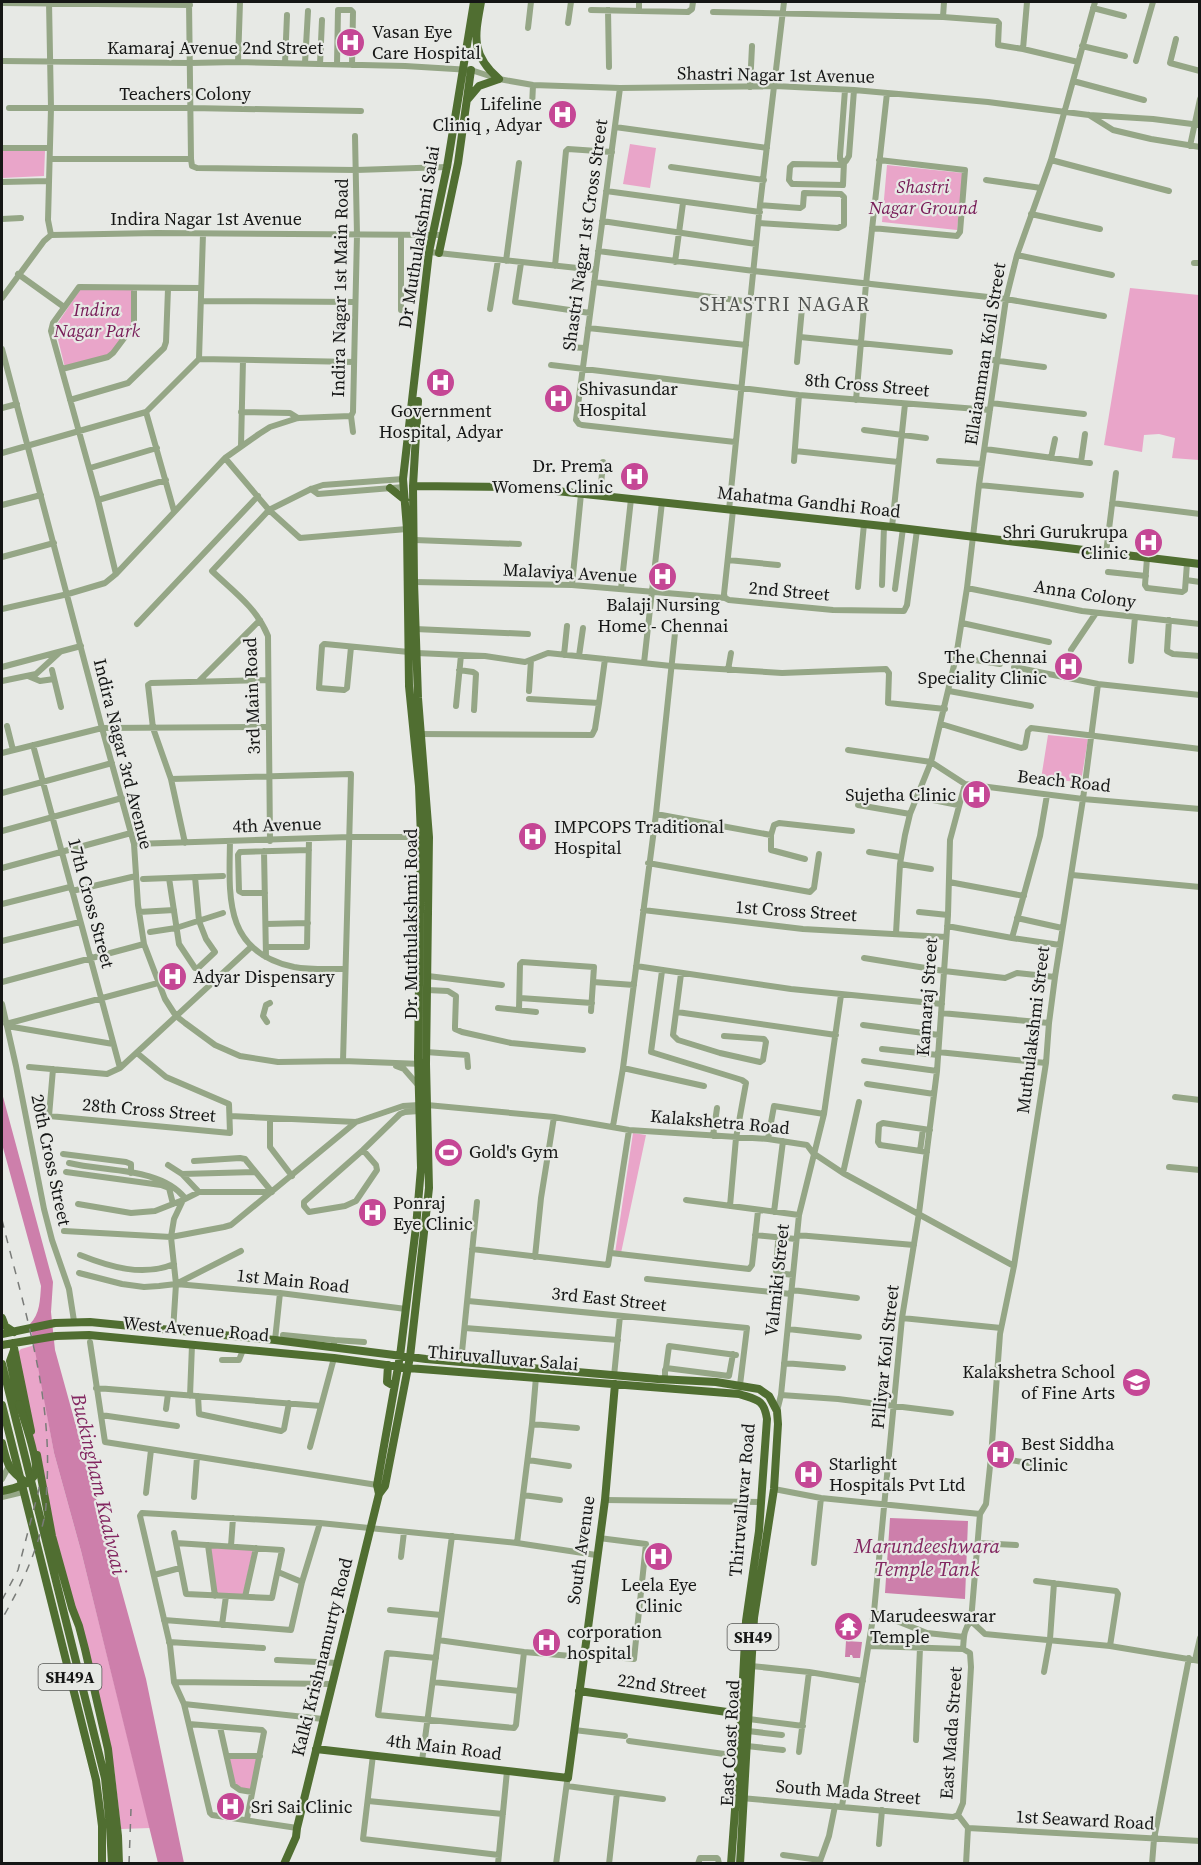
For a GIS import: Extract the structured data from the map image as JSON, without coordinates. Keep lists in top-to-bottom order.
{
  "streets": {
    "main road": [
      "Dr Muthulakshmi Salai",
      "Mahatma Gandhi Road",
      "Dr. Muthulakshmi Road",
      "West Avenue Road",
      "Thiruvalluvar Salai",
      "Thiruvalluvar Road",
      "South Avenue",
      "SH49",
      "Kalki Krishnamurty Road",
      "SH49A",
      "22nd Street",
      "East Coast Road",
      "4th Main Road"
    ],
    "street": [
      "Kamaraj Avenue 2nd Street",
      "Shastri Nagar 1st Avenue",
      "Teachers Colony",
      "Indira Nagar 1st Avenue",
      "Shastri Nagar 1st Cross Street",
      "Indira Nagar 1st Main Road",
      "Ellaiamman Koil Street",
      "8th Cross Street",
      "Malaviya Avenue",
      "2nd Street",
      "Anna Colony",
      "3rd Main Road",
      "Indira Nagar 3rd Avenue",
      "Beach Road",
      "4th Avenue",
      "17th Cross Street",
      "1st Cross Street",
      "Kamaraj Street",
      "Muthulakshmi Street",
      "28th Cross Street",
      "Kalakshetra Road",
      "20th Cross Street",
      "Valmiki Street",
      "1st Main Road",
      "3rd East Street",
      "Pilliyar Koil Street",
      "East Mada Street",
      "South Mada Street",
      "1st Seaward Road"
    ]
  },
  "crossings": [
    ["Kamaraj Avenue 2nd Street", "Shastri Nagar 1st Avenue"],
    ["Kamaraj Avenue 2nd Street", "Dr Muthulakshmi Salai"],
    ["Shastri Nagar 1st Avenue", "Shastri Nagar 1st Cross Street"],
    ["Shastri Nagar 1st Avenue", "Dr Muthulakshmi Salai"],
    ["Shastri Nagar 1st Avenue", "Ellaiamman Koil Street"],
    ["Shastri Nagar 1st Avenue", "2nd Street"],
    ["Indira Nagar 1st Avenue", "Dr Muthulakshmi Salai"],
    ["Indira Nagar 1st Avenue", "Indira Nagar 1st Main Road"],
    ["Shastri Nagar 1st Cross Street", "8th Cross Street"],
    ["Shastri Nagar 1st Cross Street", "2nd Street"],
    ["Dr Muthulakshmi Salai", "Mahatma Gandhi Road"],
    ["Dr Muthulakshmi Salai", "Dr. Muthulakshmi Road"],
    ["Indira Nagar 1st Main Road", "Indira Nagar 3rd Avenue"],
    ["Ellaiamman Koil Street", "8th Cross Street"],
    ["Ellaiamman Koil Street", "Mahatma Gandhi Road"],
    ["Ellaiamman Koil Street", "Anna Colony"],
    ["Ellaiamman Koil Street", "Beach Road"],
    ["Ellaiamman Koil Street", "1st Cross Street"],
    ["8th Cross Street", "2nd Street"],
    ["Mahatma Gandhi Road", "2nd Street"],
    ["Mahatma Gandhi Road", "Dr. Muthulakshmi Road"],
    ["Malaviya Avenue", "2nd Street"],
    ["Malaviya Avenue", "Dr. Muthulakshmi Road"],
    ["3rd Main Road", "4th Avenue"],
    ["Indira Nagar 3rd Avenue", "4th Avenue"],
    ["Indira Nagar 3rd Avenue", "Dr. Muthulakshmi Road"],
    ["Beach Road", "Kamaraj Street"],
    ["Beach Road", "Muthulakshmi Street"],
    ["4th Avenue", "Dr. Muthulakshmi Road"],
    ["17th Cross Street", "28th Cross Street"],
    ["1st Cross Street", "Kamaraj Street"],
    ["Dr. Muthulakshmi Road", "Kalakshetra Road"],
    ["Dr. Muthulakshmi Road", "1st Main Road"],
    ["Dr. Muthulakshmi Road", "Thiruvalluvar Salai"],
    ["Dr. Muthulakshmi Road", "Thiruvalluvar Road"],
    ["Dr. Muthulakshmi Road", "Kalki Krishnamurty Road"],
    ["Kamaraj Street", "Kalakshetra Road"],
    ["Kamaraj Street", "Pilliyar Koil Street"],
    ["Muthulakshmi Street", "Kalakshetra Road"],
    ["Muthulakshmi Street", "East Mada Street"],
    ["Kalakshetra Road", "Valmiki Street"],
    ["Kalakshetra Road", "Pilliyar Koil Street"],
    ["20th Cross Street", "West Avenue Road"],
    ["Valmiki Street", "Thiruvalluvar Road"],
    ["Valmiki Street", "East Coast Road"],
    ["West Avenue Road", "Thiruvalluvar Salai"],
    ["West Avenue Road", "Thiruvalluvar Road"],
    ["Pilliyar Koil Street", "South Mada Street"],
    ["Thiruvalluvar Salai", "Thiruvalluvar Road"],
    ["Thiruvalluvar Salai", "South Avenue"],
    ["Thiruvalluvar Salai", "Kalki Krishnamurty Road"],
    ["Thiruvalluvar Road", "South Avenue"],
    ["Thiruvalluvar Road", "East Coast Road"],
    ["South Avenue", "22nd Street"],
    ["South Avenue", "4th Main Road"],
    ["Kalki Krishnamurty Road", "4th Main Road"],
    ["22nd Street", "East Coast Road"],
    ["East Mada Street", "South Mada Street"],
    ["East Coast Road", "South Mada Street"]
  ],
  "districts": ["SHASTRI NAGAR"],
  "water": ["Buckingham Kaalvaai", "Marundeeshwara Temple Tank"],
  "parks": ["Shastri Nagar Ground", "Indira Nagar Park"],
  "places": {
    "hospital": [
      "Vasan Eye Care Hospital",
      "Lifeline Cliniq , Adyar",
      "Government Hospital, Adyar",
      "Shivasundar Hospital",
      "Dr. Prema Womens Clinic",
      "Shri Gurukrupa Clinic",
      "Balaji Nursing Home - Chennai",
      "The Chennai Speciality Clinic",
      "Sujetha Clinic",
      "IMPCOPS Traditional Hospital",
      "Adyar Dispensary",
      "Ponraj Eye Clinic",
      "Best Siddha Clinic",
      "Starlight Hospitals Pvt Ltd",
      "Leela Eye Clinic",
      "corporation hospital",
      "Sri Sai Clinic"
    ],
    "sports": ["Gold's Gym"],
    "school or university": ["Kalakshetra School of Fine Arts"],
    "temple": ["Marudeeswarar Temple"]
  }
}
